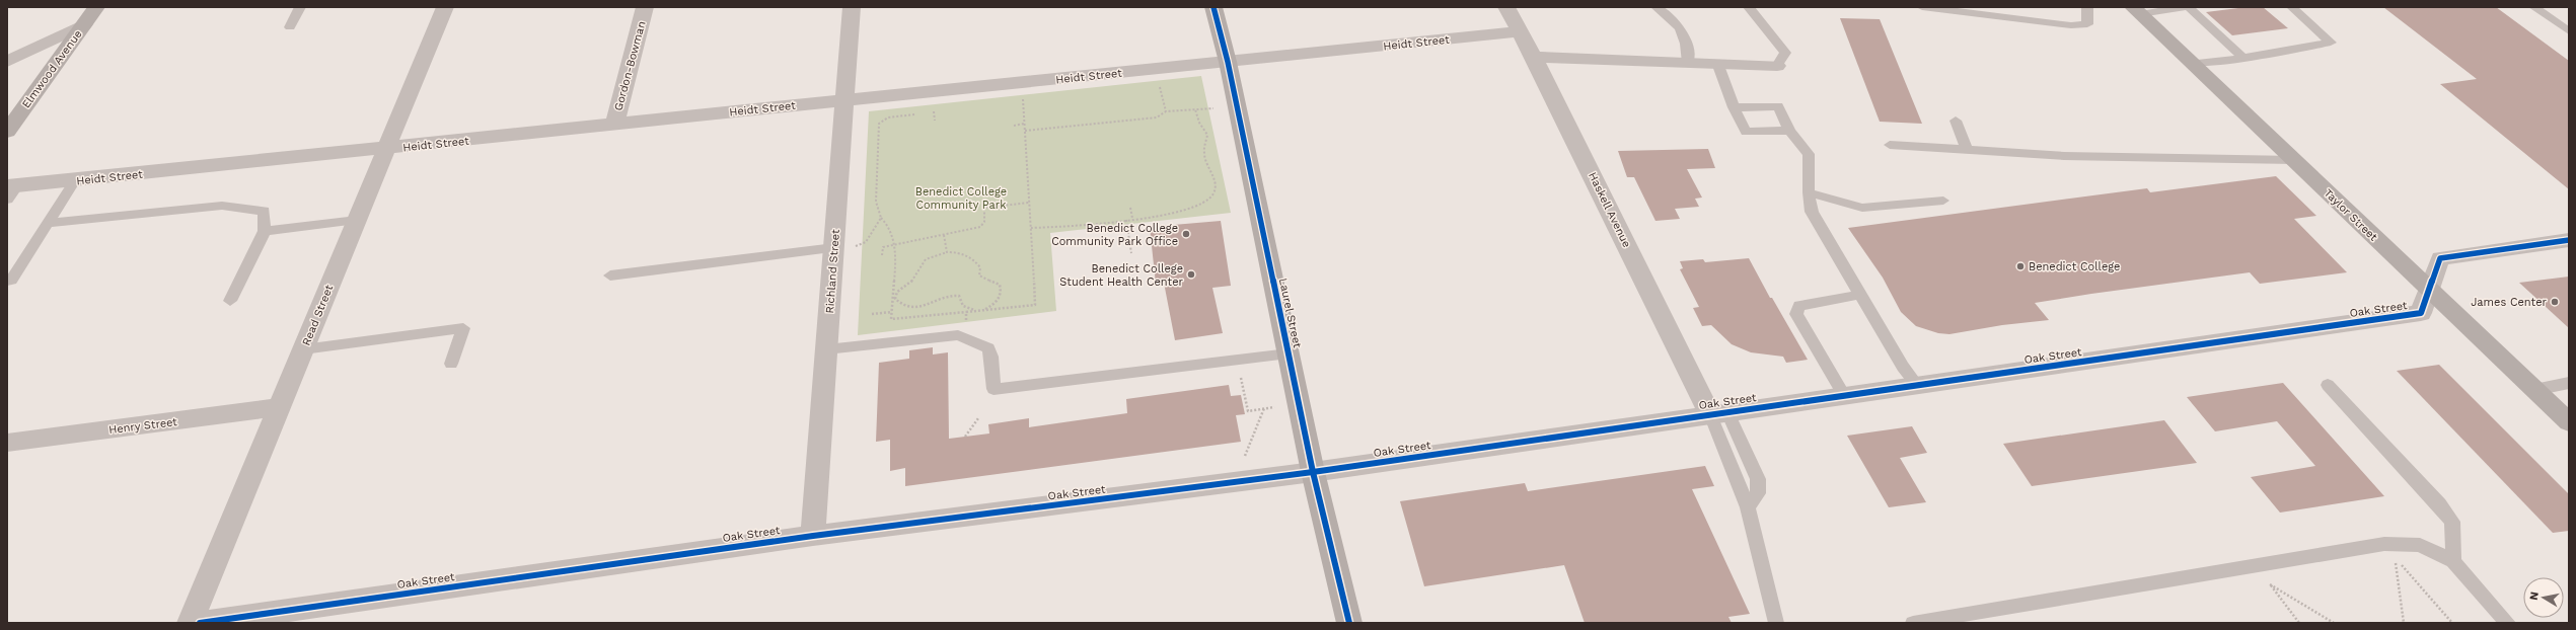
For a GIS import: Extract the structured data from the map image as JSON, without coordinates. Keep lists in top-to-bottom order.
{
  "streets": {
    "street": [
      "Heidt Street",
      "Gordon-Bowman",
      "Elmwood Avenue",
      "Haskell Avenue",
      "Taylor Street",
      "Richland Street",
      "Oak Street",
      "Laurel Street",
      "Read Street",
      "Henry Street"
    ]
  },
  "crossings": [
    ["Heidt Street", "Gordon-Bowman"],
    ["Heidt Street", "Haskell Avenue"],
    ["Heidt Street", "Richland Street"],
    ["Heidt Street", "Laurel Street"],
    ["Heidt Street", "Read Street"],
    ["Haskell Avenue", "Oak Street"],
    ["Taylor Street", "Oak Street"],
    ["Richland Street", "Oak Street"],
    ["Oak Street", "Laurel Street"],
    ["Read Street", "Henry Street"]
  ],
  "parks": ["Benedict College Community Park"],
  "places": [
    "Benedict College Community Park Office",
    "Benedict College",
    "Benedict College Student Health Center",
    "James Center"
  ],
  "north": "left"
}
